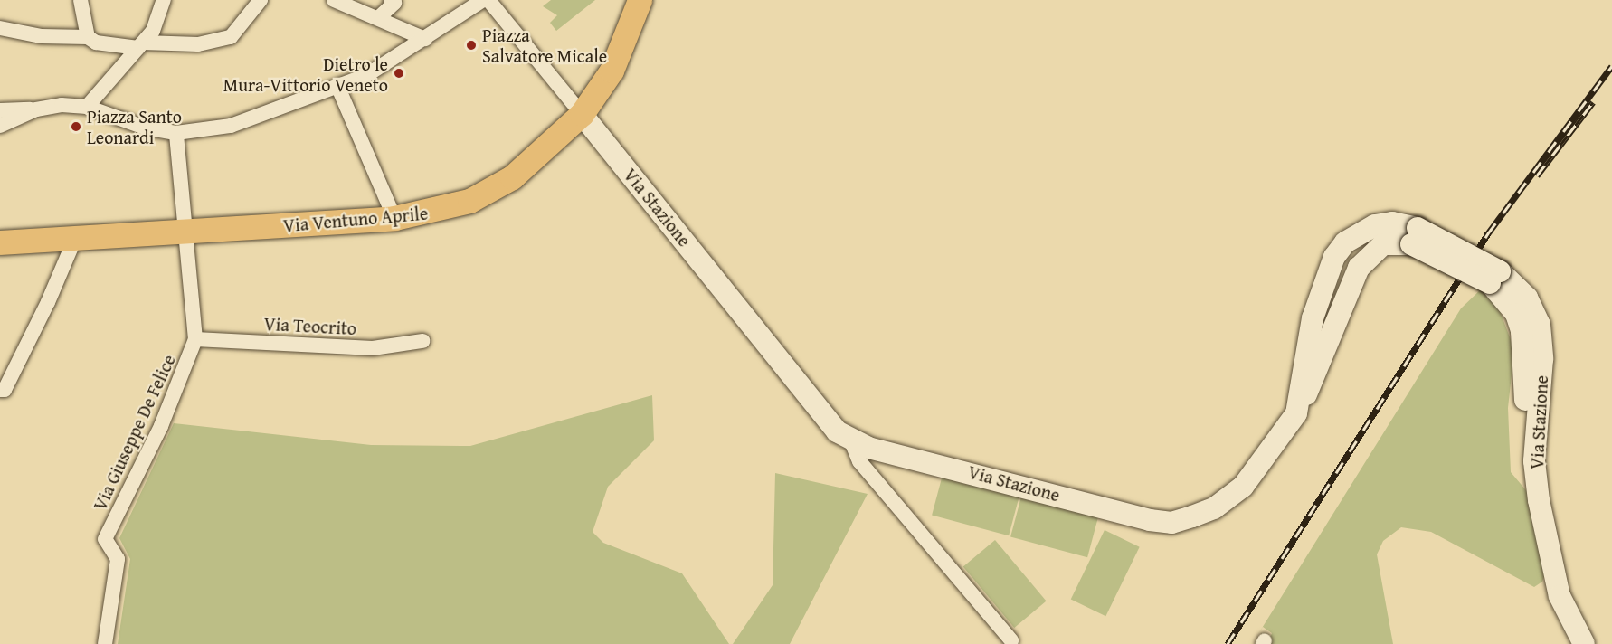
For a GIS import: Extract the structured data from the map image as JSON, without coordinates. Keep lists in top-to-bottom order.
{
  "streets": {
    "main road": ["Via Stazione", "Via Ventuno Aprile"],
    "street": ["Via Teocrito", "Via Giuseppe De Felice"]
  },
  "crossings": [
    ["Via Stazione", "Via Ventuno Aprile"],
    ["Via Ventuno Aprile", "Via Giuseppe De Felice"],
    ["Via Teocrito", "Via Giuseppe De Felice"]
  ],
  "places": ["Piazza Salvatore Micale", "Dietro le Mura-Vittorio Veneto", "Piazza Santo Leonardi"]
}
